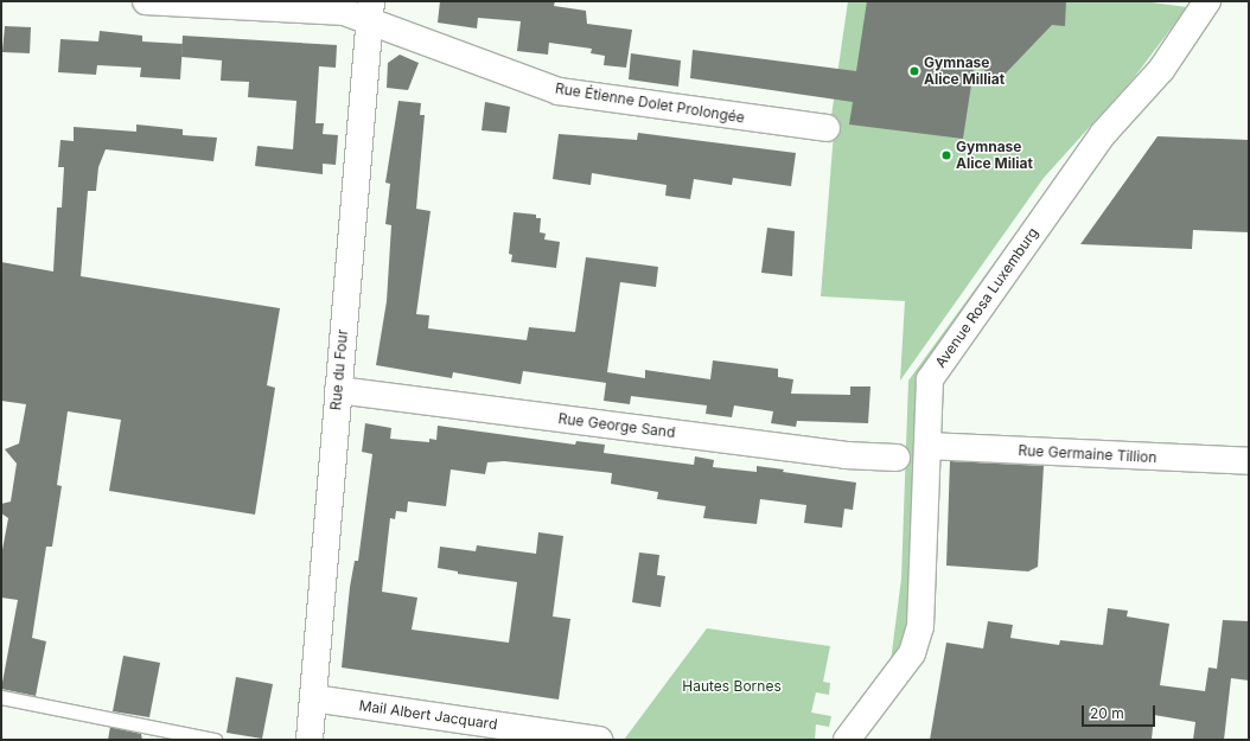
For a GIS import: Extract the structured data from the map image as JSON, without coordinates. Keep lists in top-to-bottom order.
{
  "streets": {
    "street": [
      "Rue Étienne Dolet Prolongée",
      "Avenue Rosa Luxemburg",
      "Rue du Four",
      "Rue George Sand",
      "Rue Germaine Tillion",
      "Mail Albert Jacquard"
    ]
  },
  "crossings": [
    ["Rue Étienne Dolet Prolongée", "Rue du Four"],
    ["Avenue Rosa Luxemburg", "Rue Germaine Tillion"],
    ["Rue du Four", "Rue George Sand"],
    ["Rue du Four", "Mail Albert Jacquard"]
  ],
  "parks": ["Hautes Bornes"],
  "places": ["Gymnase Alice Milliat", "Gymnase Alice Miliat"],
  "scale_bar": "20 m"
}
